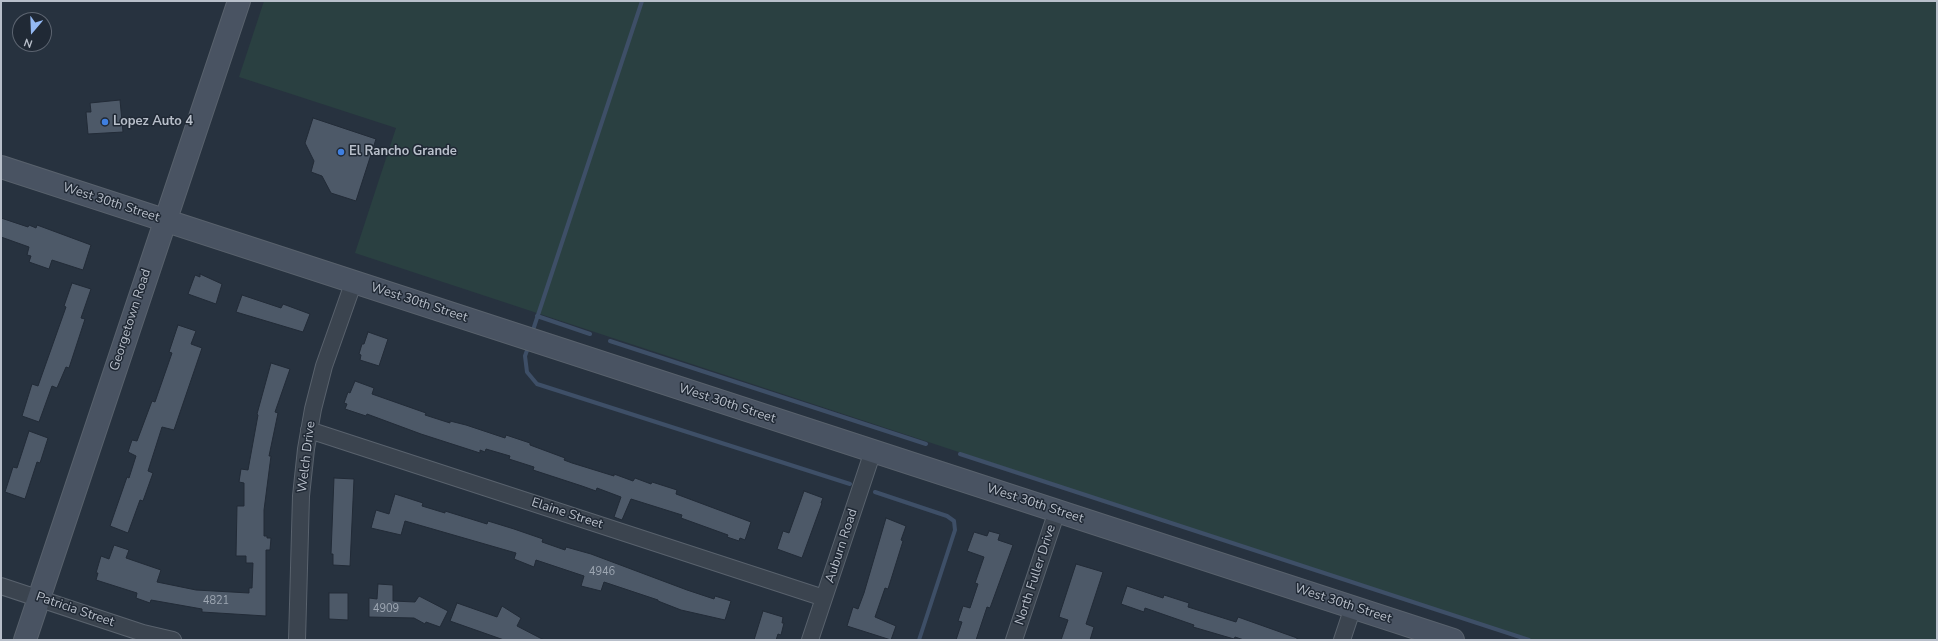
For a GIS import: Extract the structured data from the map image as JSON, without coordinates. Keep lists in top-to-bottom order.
{
  "streets": {
    "street": [
      "West 30th Street",
      "Georgetown Road",
      "Welch Drive",
      "Elaine Street",
      "Auburn Road",
      "North Fuller Drive",
      "Patricia Street"
    ]
  },
  "crossings": [
    ["West 30th Street", "Georgetown Road"],
    ["West 30th Street", "Welch Drive"],
    ["West 30th Street", "Auburn Road"],
    ["West 30th Street", "North Fuller Drive"],
    ["Georgetown Road", "Patricia Street"],
    ["Welch Drive", "Elaine Street"],
    ["Elaine Street", "Auburn Road"]
  ],
  "places": ["Lopez Auto 4", "El Rancho Grande"],
  "house_numbers": ["4946", "4821", "4909"],
  "north": "bottom"
}
